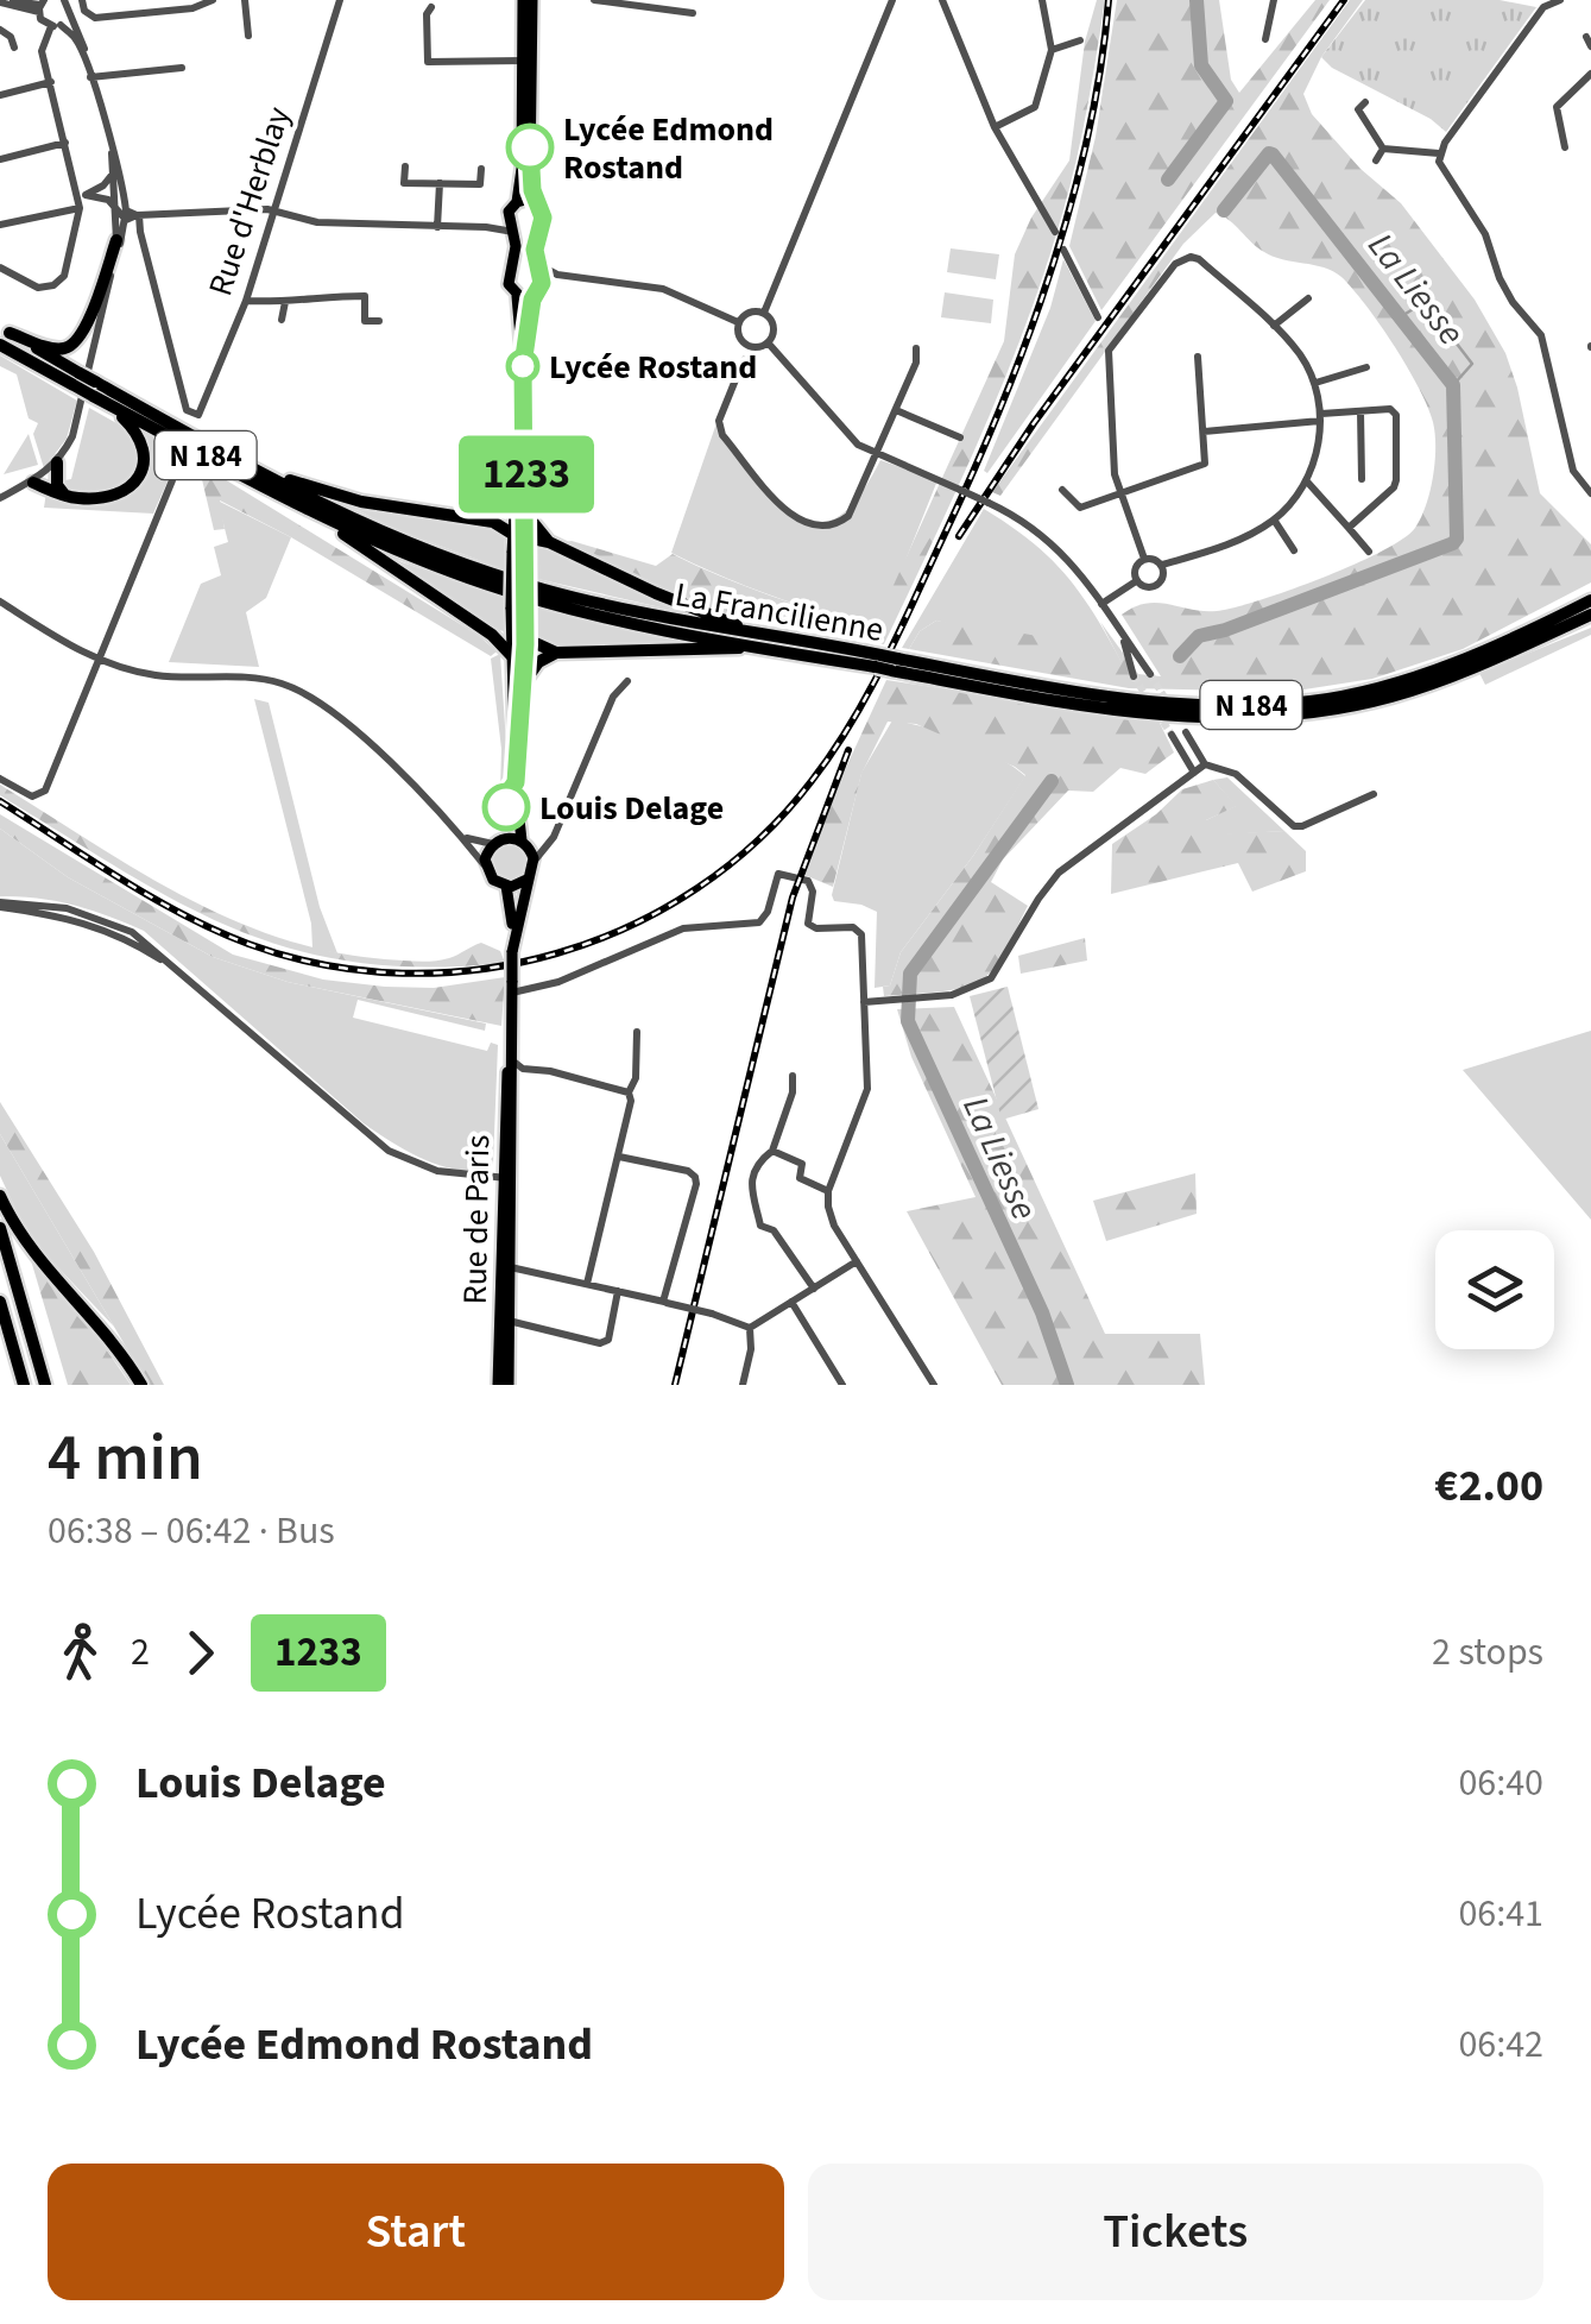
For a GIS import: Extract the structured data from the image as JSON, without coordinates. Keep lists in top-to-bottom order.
{
  "streets": {
    "highway": ["N 184", "La Francilienne"],
    "main road": ["Rue de Paris"],
    "street": ["Rue d'Herblay"]
  },
  "water": ["La Liesse"],
  "places": ["Lycée Edmond Rostand", "Lycée Rostand", "Louis Delage"],
  "lines": ["bus line 1233"],
  "page": {
    "on_map": "1233",
    "heading": ["4 min", "06:38 – 06:42 · Bus", "€2.00"],
    "legs": ["2", "1233", "2 stops"],
    "list": [
      {
        "name": "Louis Delage",
        "value": "06:40"
      },
      {
        "name": "Lycée Rostand",
        "value": "06:41"
      },
      {
        "name": "Lycée Edmond Rostand",
        "value": "06:42"
      }
    ],
    "buttons": ["Start", "Tickets"]
  }
}
